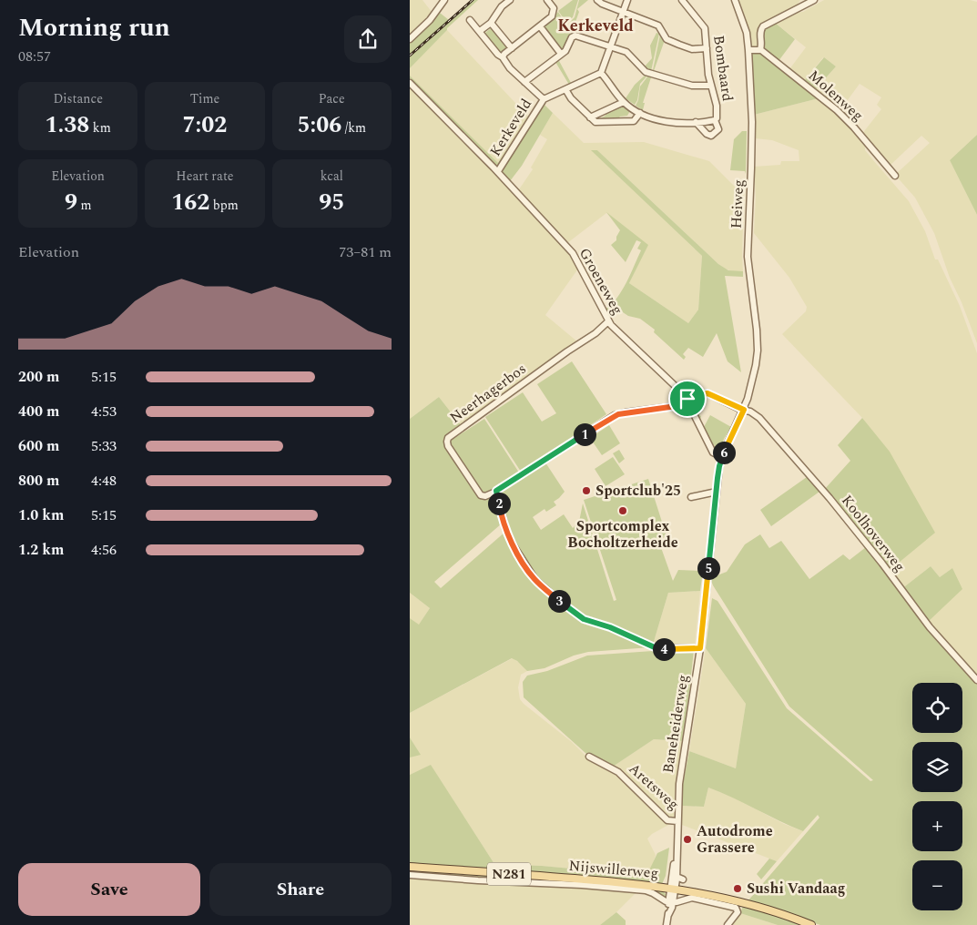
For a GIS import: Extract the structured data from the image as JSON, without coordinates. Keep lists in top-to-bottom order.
{
  "streets": {
    "main road": ["Nijswillerweg", "N281"],
    "street": [
      "Bombaard",
      "Molenweg",
      "Kerkeveld",
      "Heiweg",
      "Groeneweg",
      "Neerhagerbos",
      "Koolhoverweg",
      "Baneheiderweg",
      "Aretsweg"
    ]
  },
  "crossings": [
    ["Kerkeveld", "Groeneweg"],
    ["Heiweg", "Koolhoverweg"],
    ["Heiweg", "Baneheiderweg"],
    ["Groeneweg", "Neerhagerbos"],
    ["Groeneweg", "Koolhoverweg"],
    ["Groeneweg", "Baneheiderweg"],
    ["Neerhagerbos", "Koolhoverweg"],
    ["Koolhoverweg", "Baneheiderweg"],
    ["Baneheiderweg", "Aretsweg"],
    ["Baneheiderweg", "Nijswillerweg"]
  ],
  "districts": ["Kerkeveld"],
  "places": [
    "Sportclub'25",
    "Sportcomplex Bocholtzerheide",
    "Autodrome Grassere",
    "Sushi Vandaag"
  ],
  "page": {
    "heading": ["Morning run", "08:57"],
    "stats": [
      ["Distance", "1.38 km"],
      ["Time", "7:02"],
      ["Pace", "5:06 /km"],
      ["Elevation", "9 m"],
      ["Heart rate", "162 bpm"],
      ["kcal", "95"]
    ],
    "chart": ["Elevation", "73–81 m"],
    "list": [
      {
        "name": "200 m",
        "note": "5:15"
      },
      {
        "name": "400 m",
        "note": "4:53"
      },
      {
        "name": "600 m",
        "note": "5:33"
      },
      {
        "name": "800 m",
        "note": "4:48"
      },
      {
        "name": "1.0 km",
        "note": "5:15"
      },
      {
        "name": "1.2 km",
        "note": "4:56"
      }
    ],
    "pins": [
      "1",
      "6",
      "2",
      "5",
      "3",
      "4"
    ],
    "map_buttons": ["+", "−"],
    "buttons": ["Save", "Share"]
  }
}
